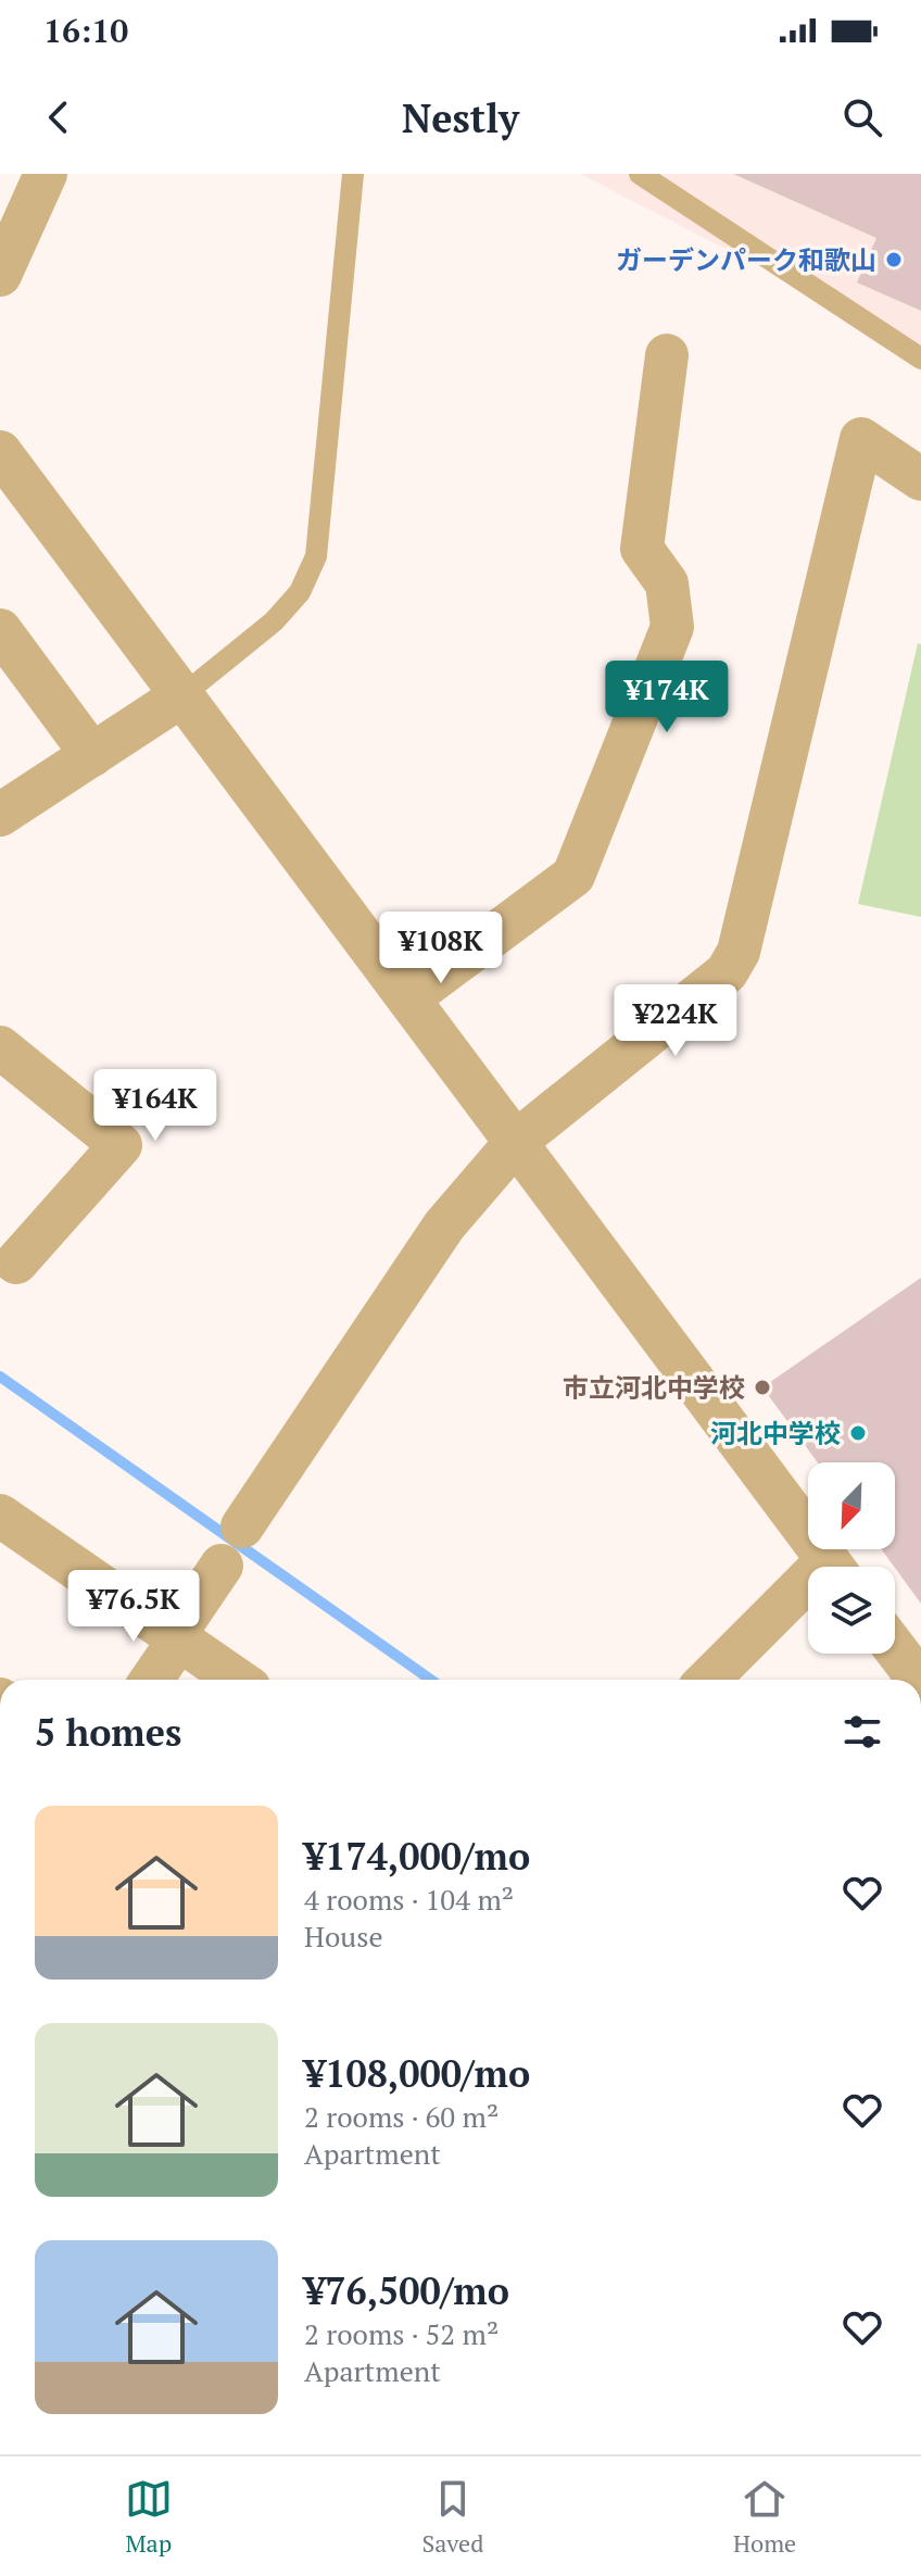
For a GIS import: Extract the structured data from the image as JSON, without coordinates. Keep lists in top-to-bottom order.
{
  "places": ["ガーデンパーク和歌山", "市立河北中学校", "河北中学校"],
  "north": "bottom left",
  "page": {
    "status": "16:10",
    "header": "Nestly",
    "price": [
      "¥174K",
      "¥108K",
      "¥224K",
      "¥164K",
      "¥76.5K"
    ],
    "heading": "5 homes",
    "list": [
      {
        "name": "¥174,000/mo",
        "note": "4 rooms · 104 m² · House"
      },
      {
        "name": "¥108,000/mo",
        "note": "2 rooms · 60 m² · Apartment"
      },
      {
        "name": "¥76,500/mo",
        "note": "2 rooms · 52 m² · Apartment"
      }
    ],
    "tabs": ["Map", "Saved", "Home"]
  }
}
